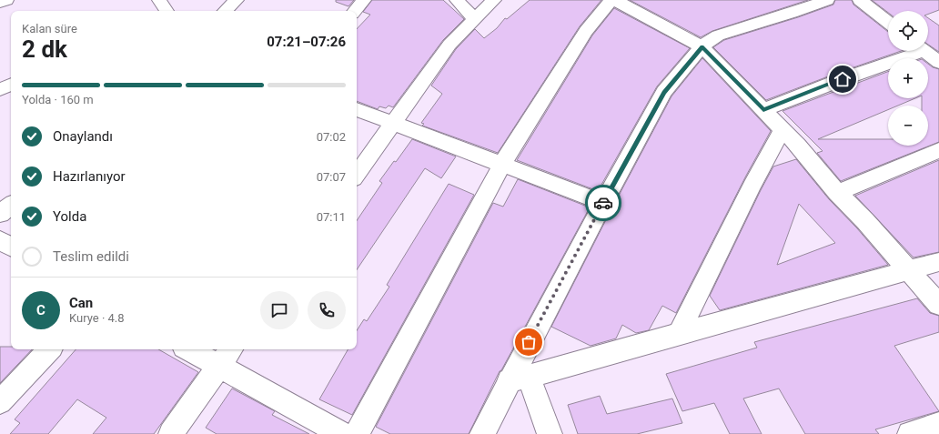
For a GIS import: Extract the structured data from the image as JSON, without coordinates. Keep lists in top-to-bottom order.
{
  "page": {
    "map_buttons": ["+", "−"],
    "heading": ["2 dk", "Kalan süre", "07:21–07:26"],
    "panel": ["Can", "Kurye · 4.8"],
    "bar": "Yolda · 160 m",
    "list": [
      ["Onaylandı", "07:02"],
      ["Hazırlanıyor", "07:07"],
      ["Yolda", "07:11"],
      "Teslim edildi"
    ],
    "round": "C"
  }
}
